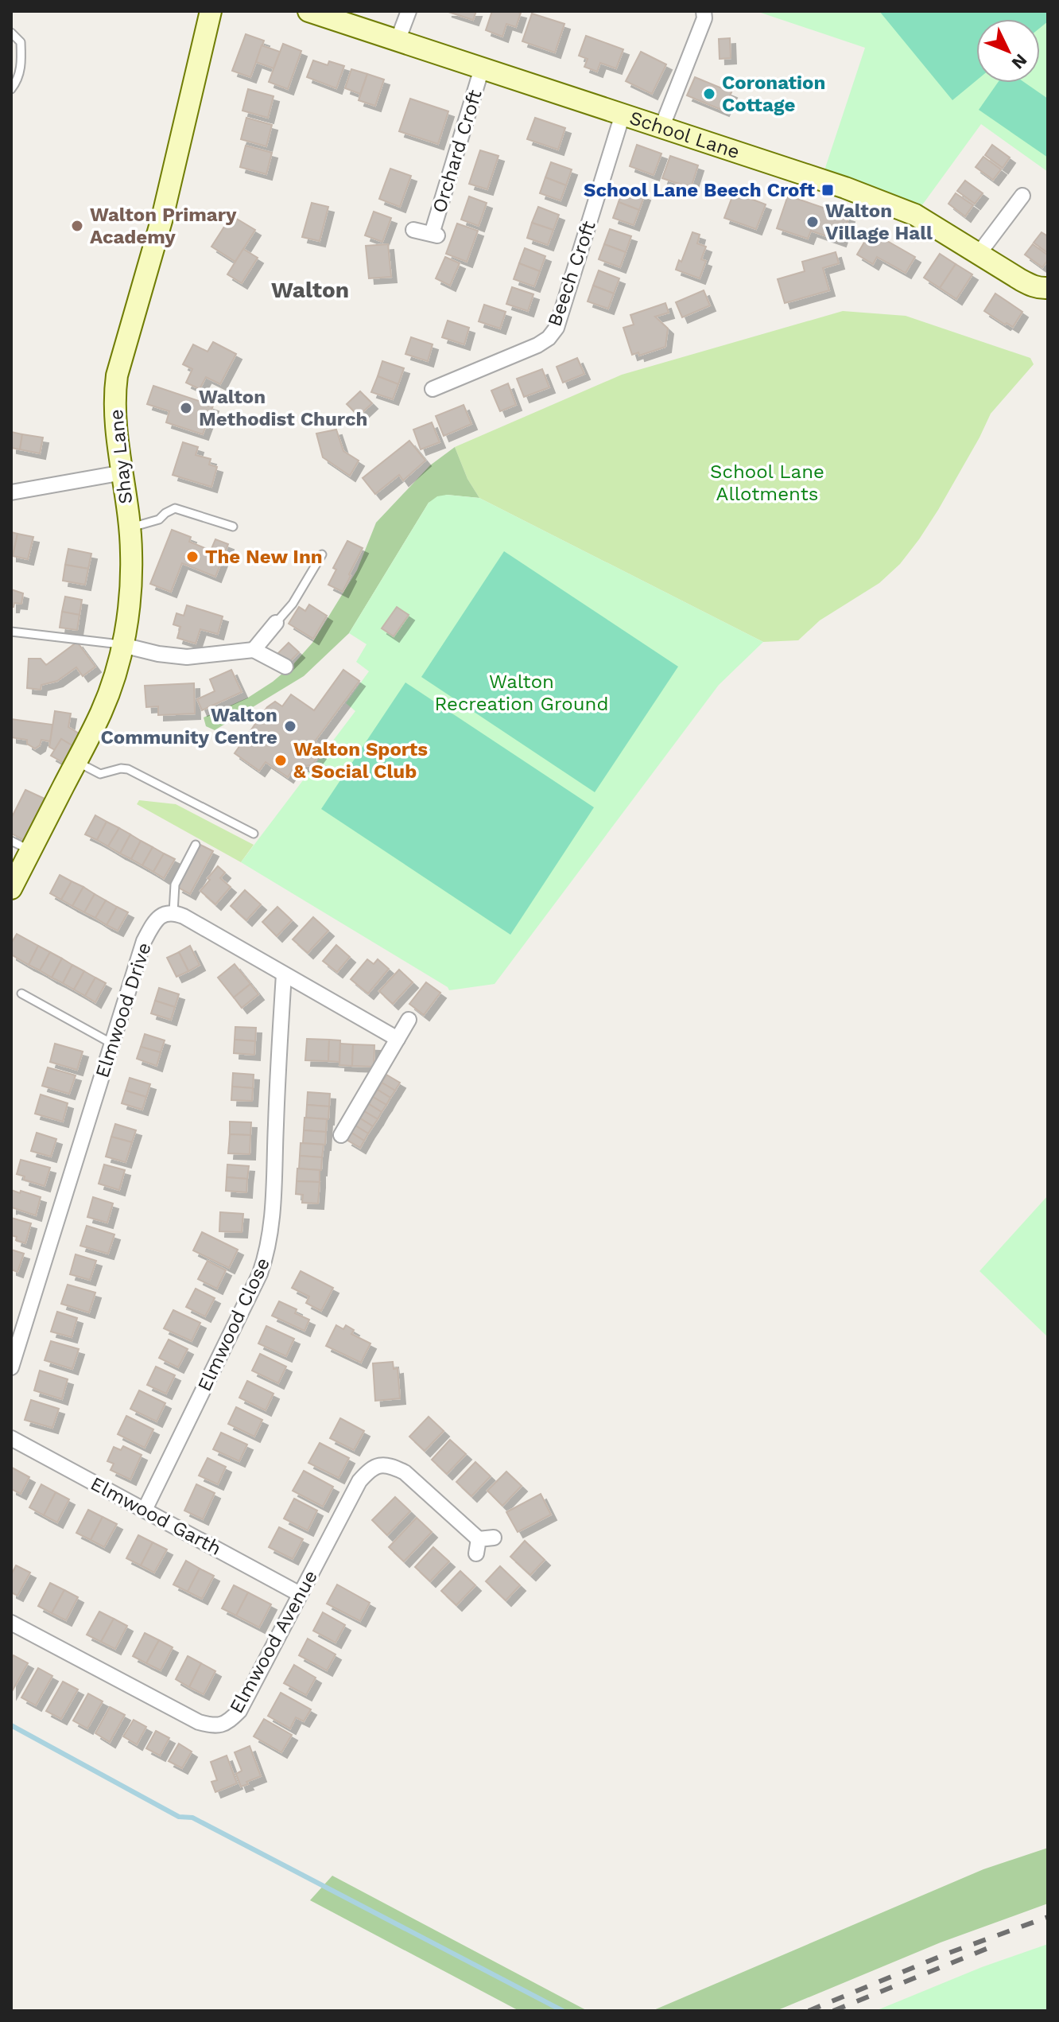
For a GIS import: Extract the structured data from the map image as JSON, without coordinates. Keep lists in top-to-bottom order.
{
  "streets": {
    "main road": ["School Lane", "Shay Lane"],
    "street": [
      "Orchard Croft",
      "Beech Croft",
      "Elmwood Drive",
      "Elmwood Close",
      "Elmwood Garth",
      "Elmwood Avenue"
    ]
  },
  "crossings": [
    ["School Lane", "Orchard Croft"],
    ["School Lane", "Beech Croft"],
    ["Elmwood Close", "Elmwood Garth"],
    ["Elmwood Garth", "Elmwood Avenue"]
  ],
  "districts": ["Walton"],
  "parks": ["School Lane Allotments", "Walton Recreation Ground"],
  "places": {
    "other": [
      "Coronation Cottage",
      "Walton Village Hall",
      "Walton Primary Academy",
      "Walton Methodist Church",
      "The New Inn",
      "Walton Community Centre",
      "Walton Sports & Social Club"
    ],
    "transit": ["School Lane Beech Croft"]
  },
  "north": "bottom right"
}
